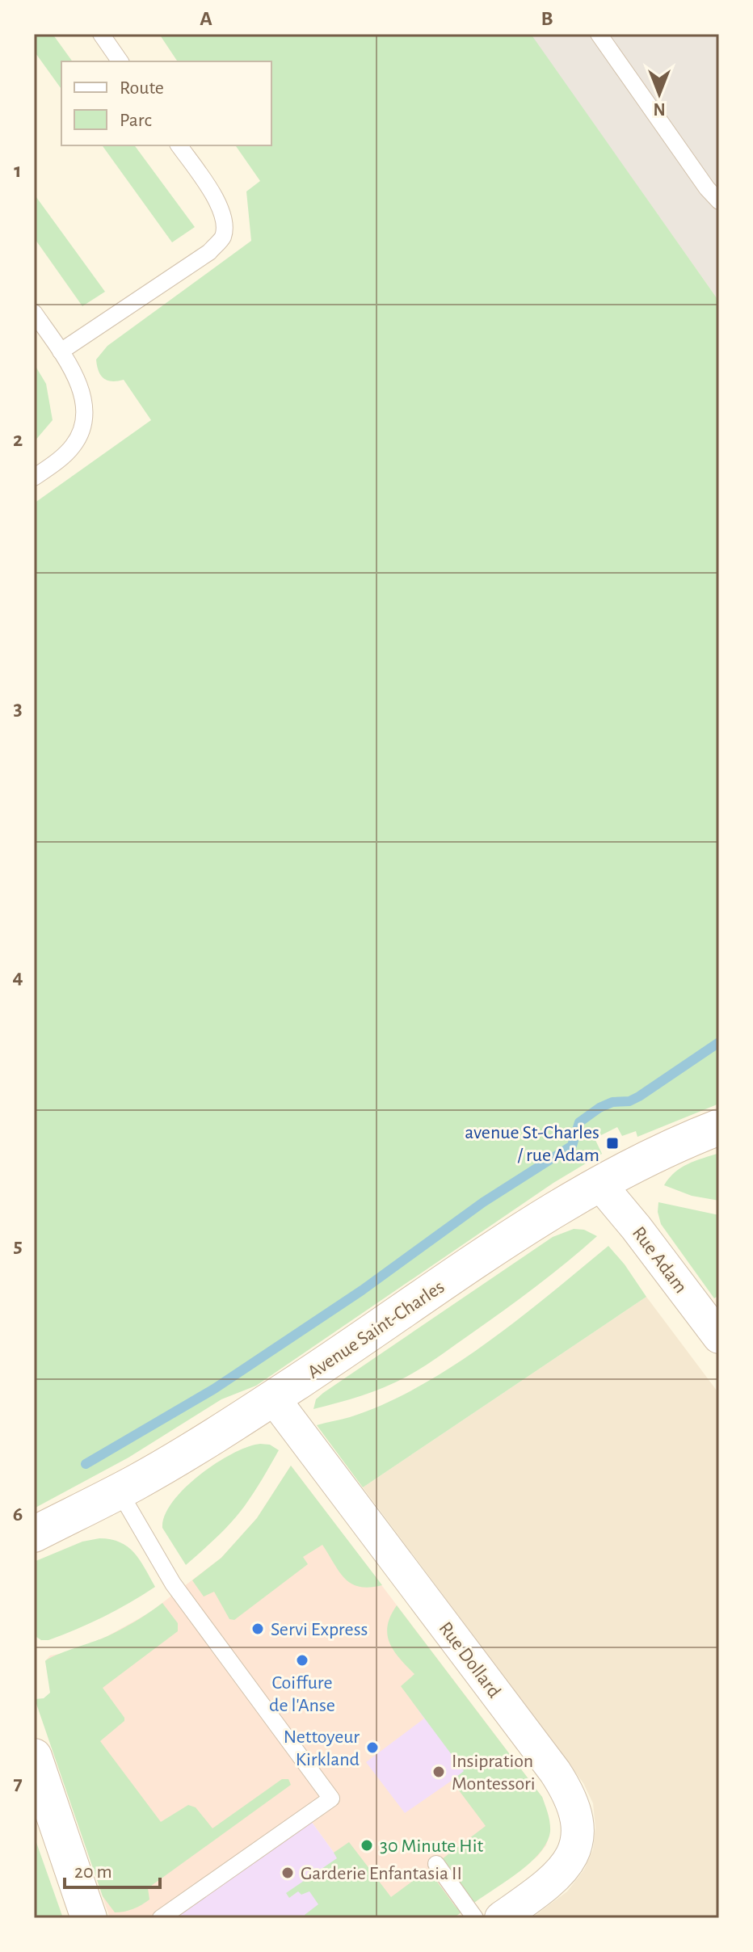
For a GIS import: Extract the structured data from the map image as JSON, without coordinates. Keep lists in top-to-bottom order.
{
  "streets": {
    "street": ["Rue Adam", "Avenue Saint-Charles", "Rue Dollard"]
  },
  "crossings": [
    ["Rue Adam", "Avenue Saint-Charles"],
    ["Avenue Saint-Charles", "Rue Dollard"]
  ],
  "places": {
    "transit": ["avenue St-Charles / rue Adam"],
    "other": [
      "Servi Express",
      "Coiffure de l'Anse",
      "Nettoyeur Kirkland",
      "Insipration Montessori",
      "30 Minute Hit",
      "Garderie Enfantasia II"
    ]
  },
  "legend": ["Route", "Parc"],
  "scale_bar": "20 m",
  "north": "bottom",
  "grid": {
    "columns": ["A", "B"],
    "rows": [
      "1",
      "2",
      "3",
      "4",
      "5",
      "6",
      "7"
    ]
  }
}
